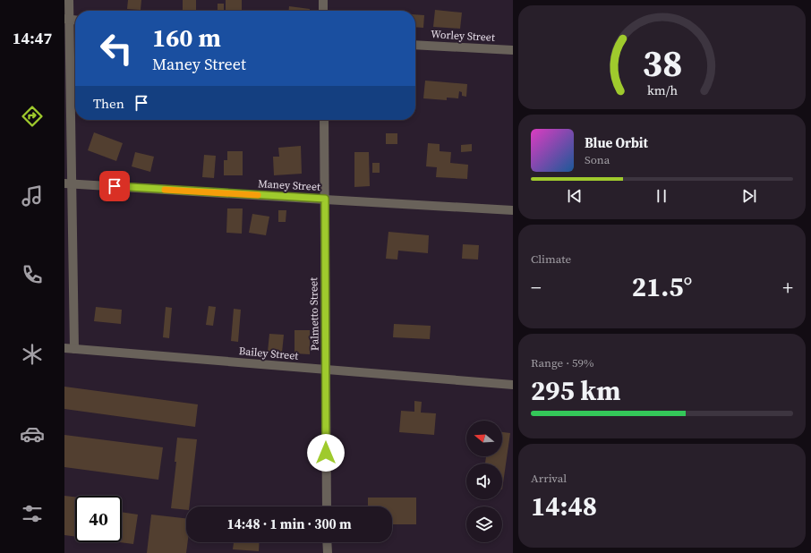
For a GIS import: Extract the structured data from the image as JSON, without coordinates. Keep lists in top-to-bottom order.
{
  "streets": {
    "street": [
      "Worley Street",
      "Maney Street",
      "Palmetto Street",
      "Bailey Street"
    ]
  },
  "crossings": [
    ["Maney Street", "Palmetto Street"],
    ["Palmetto Street", "Bailey Street"]
  ],
  "north": "left",
  "page": {
    "tabs": "14:47",
    "turn": ["160 m", "Maney Street"],
    "then": "Then",
    "song": ["Blue Orbit", "Sona"],
    "tile": [
      "Climate",
      ["Range · 59%", "295 km"],
      ["Arrival", "14:48"]
    ],
    "heat": ["−", "21.5°", "+"],
    "limit": "40",
    "trip": "14:48 · 1 min · 300 m",
    "gauge": ["38", "km/h"]
  }
}
